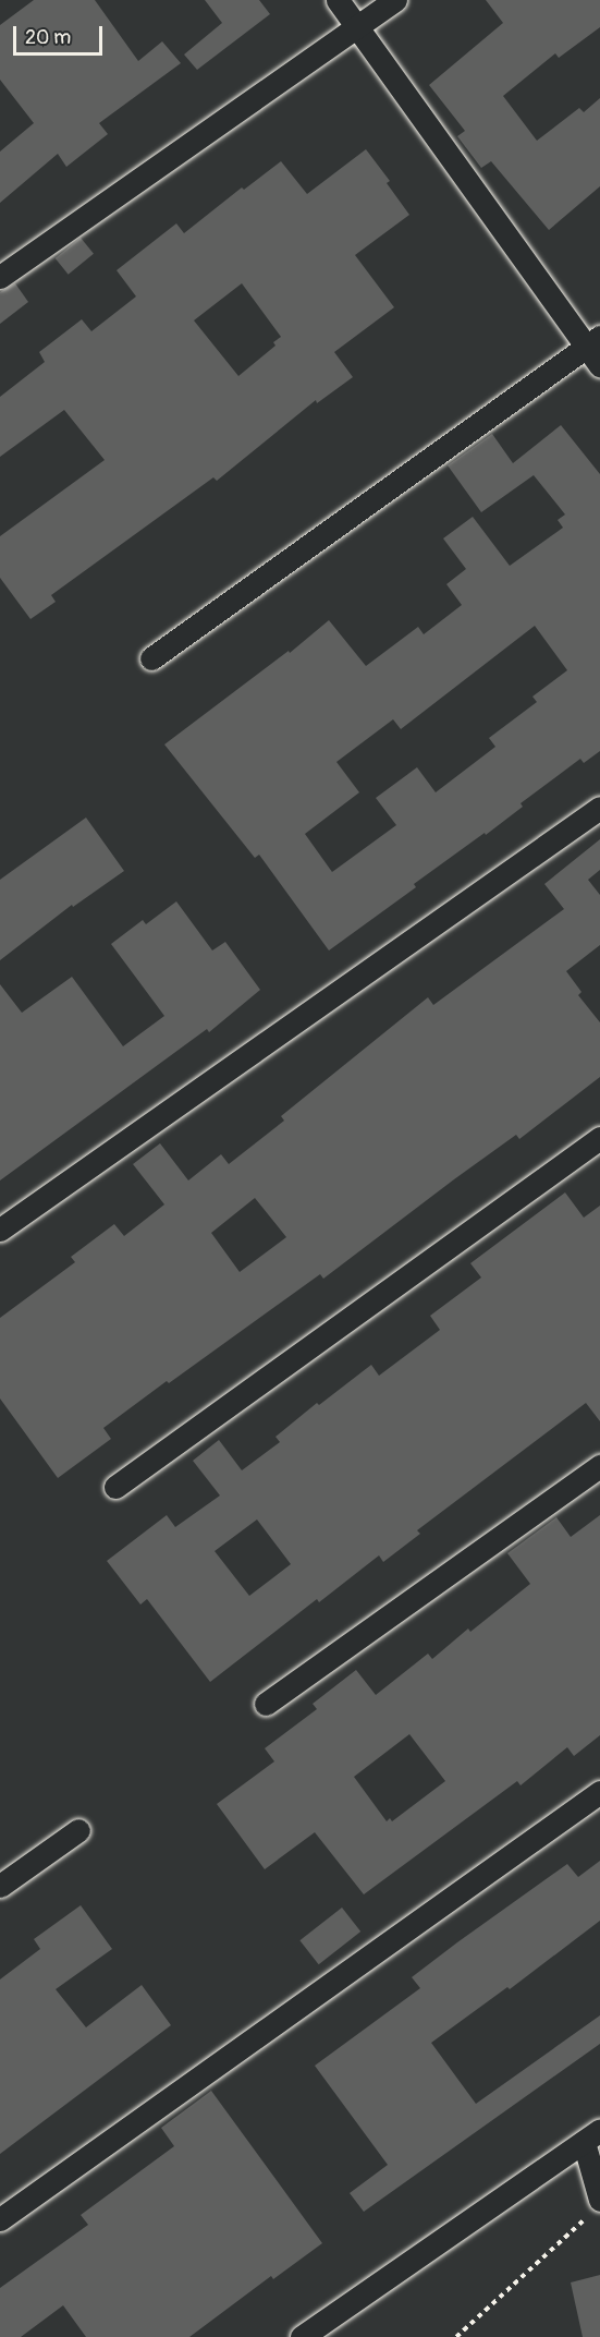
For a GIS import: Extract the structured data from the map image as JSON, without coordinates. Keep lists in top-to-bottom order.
{
  "scale_bar": "20 m"
}
